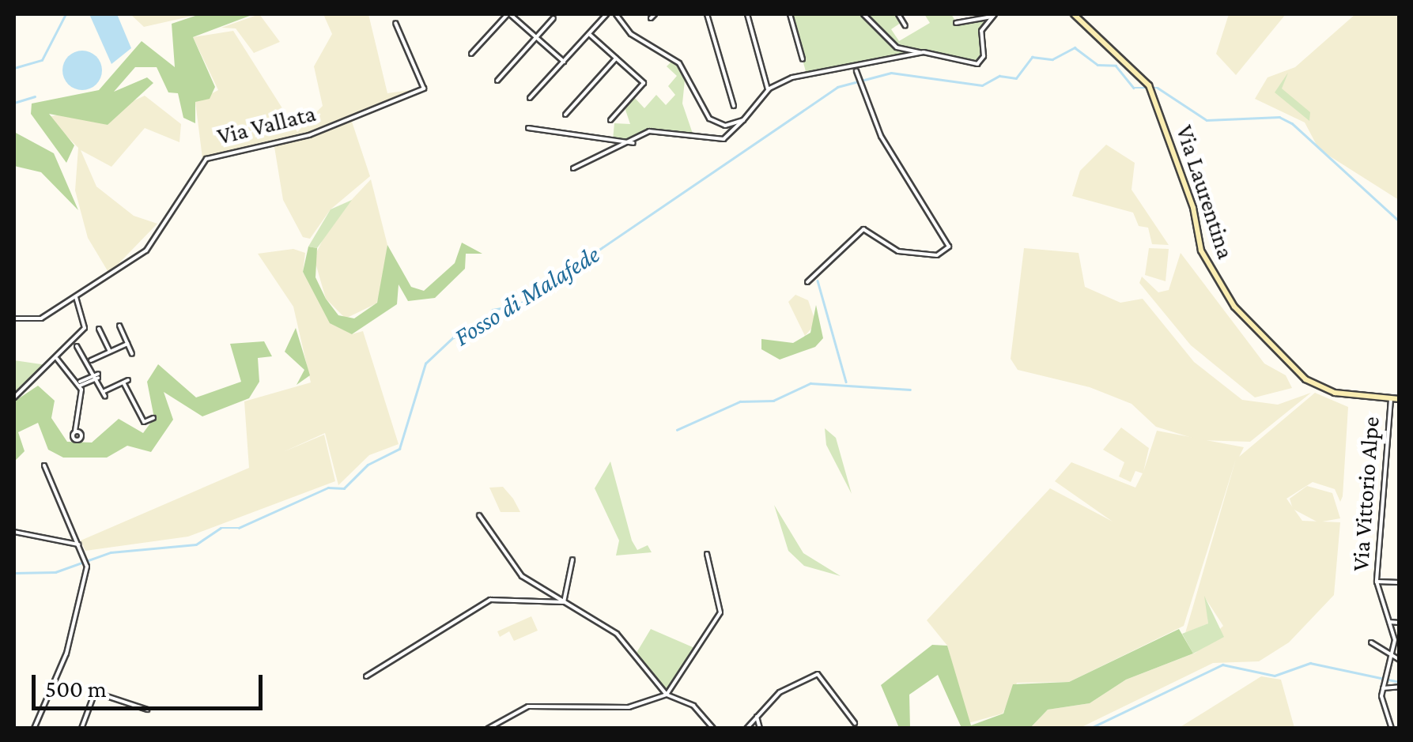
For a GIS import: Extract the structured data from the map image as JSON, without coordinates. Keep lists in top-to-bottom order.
{
  "streets": {
    "main road": ["Via Laurentina"],
    "street": ["Via Vallata", "Via Vittorio Alpe"]
  },
  "crossings": [
    ["Via Laurentina", "Via Vittorio Alpe"]
  ],
  "water": ["Fosso di Malafede"],
  "scale_bar": "500 m"
}
